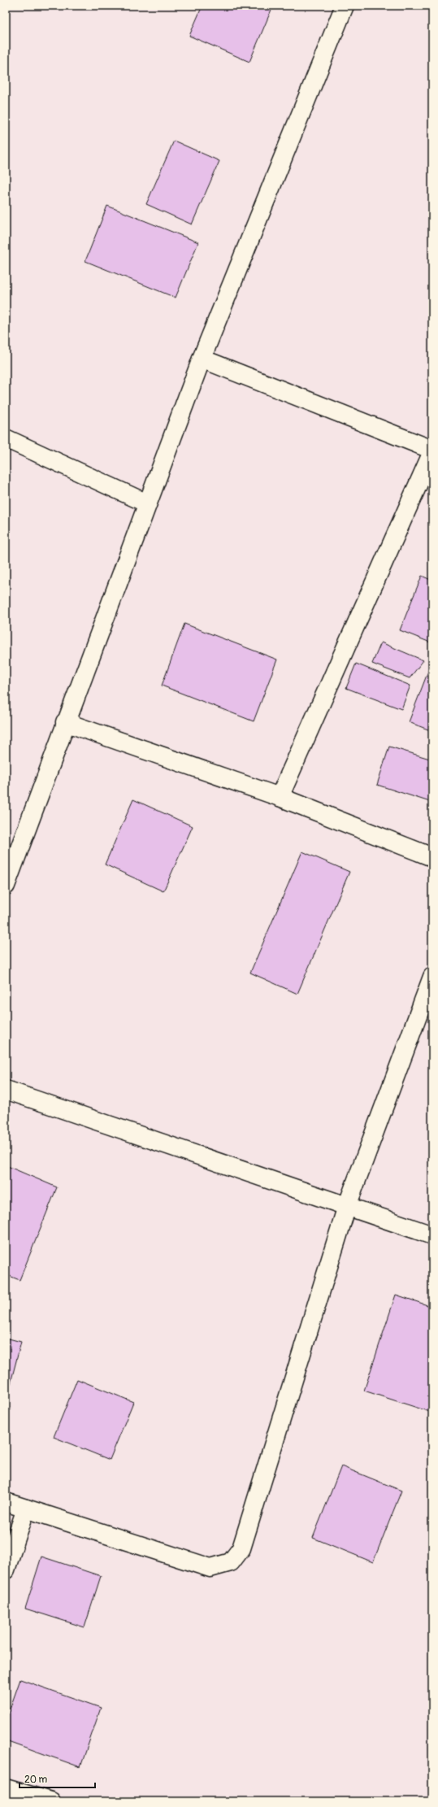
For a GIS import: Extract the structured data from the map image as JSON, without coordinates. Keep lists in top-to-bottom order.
{
  "scale_bar": "20 m"
}
